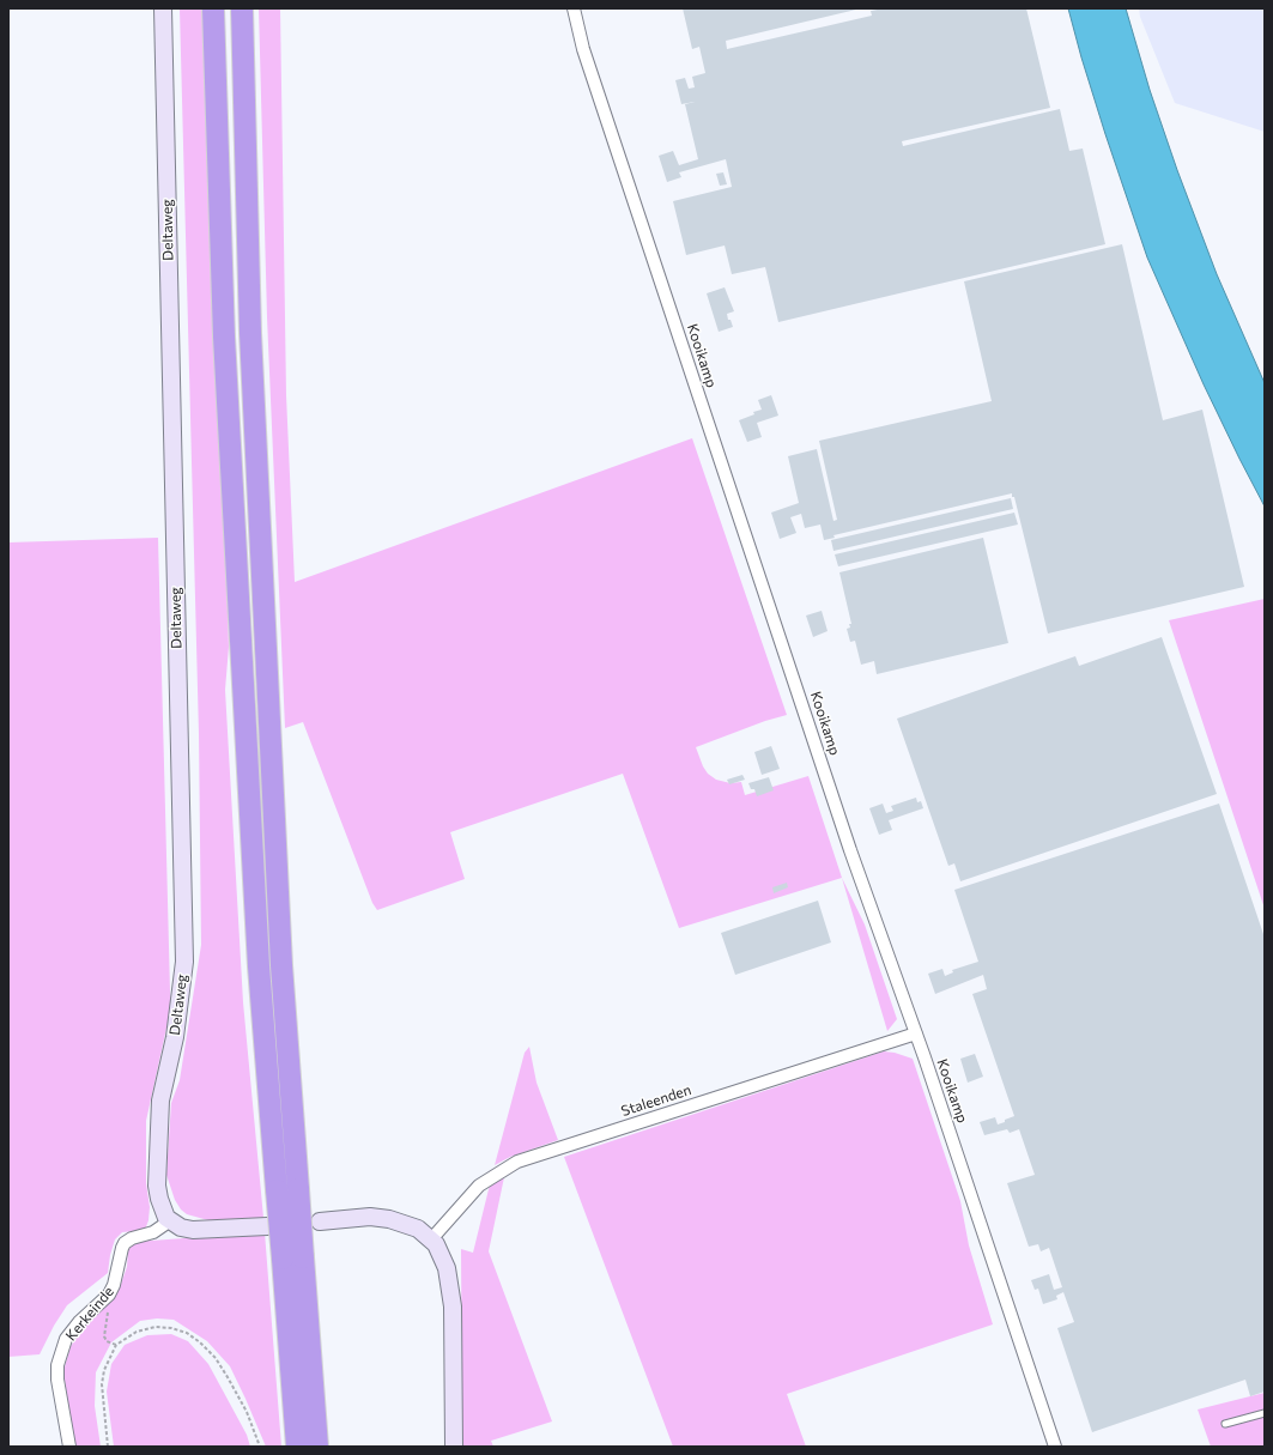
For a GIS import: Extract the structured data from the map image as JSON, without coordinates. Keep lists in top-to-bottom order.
{
  "streets": {
    "street": [
      "Deltaweg",
      "Kooikamp",
      "Staleenden",
      "Kerkeinde"
    ]
  },
  "crossings": [
    ["Deltaweg", "Kerkeinde"],
    ["Kooikamp", "Staleenden"]
  ]
}
